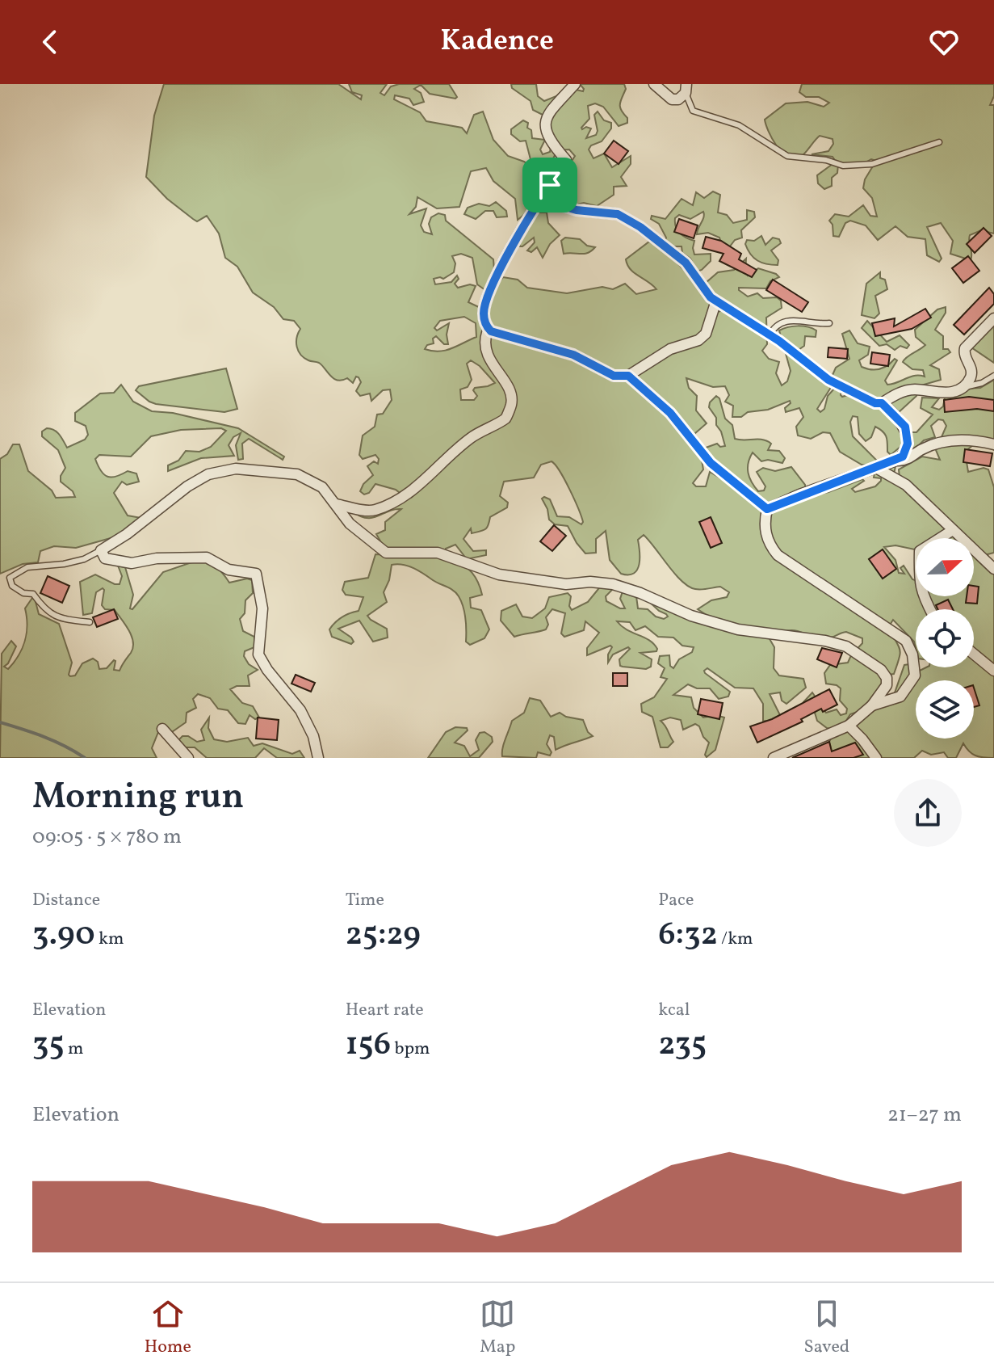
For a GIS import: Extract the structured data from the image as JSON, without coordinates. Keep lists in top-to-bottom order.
{
  "north": "right",
  "page": {
    "header": "Kadence",
    "heading": ["Morning run", "09:05 · 5 × 780 m"],
    "stats": [
      ["Distance", "3.90 km"],
      ["Time", "25:29"],
      ["Pace", "6:32 /km"],
      ["Elevation", "35 m"],
      ["Heart rate", "156 bpm"],
      ["kcal", "235"]
    ],
    "chart": ["Elevation", "21–27 m"],
    "tabs": ["Home", "Map", "Saved"]
  }
}
